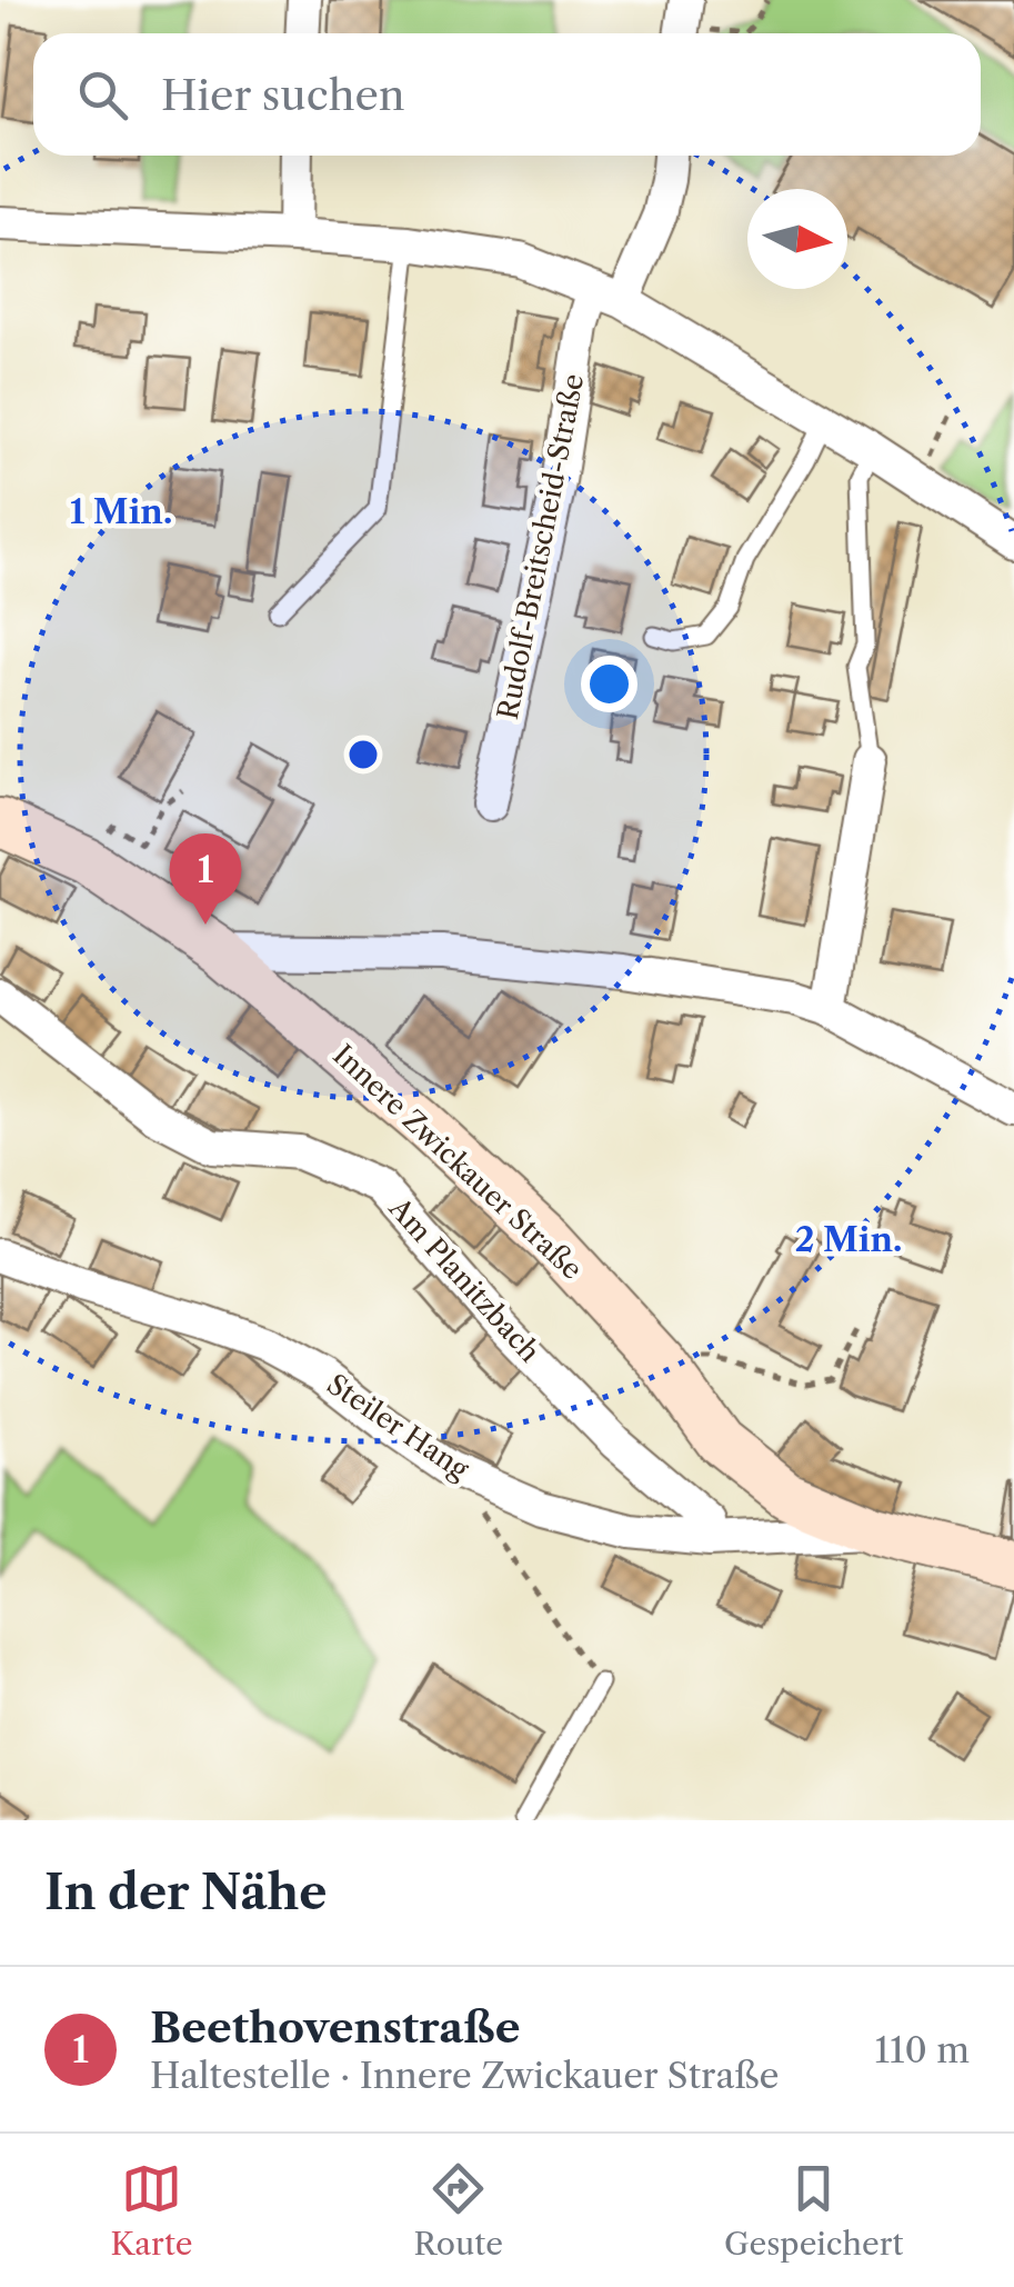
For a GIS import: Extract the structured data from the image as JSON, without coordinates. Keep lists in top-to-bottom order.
{
  "streets": {
    "main road": ["Innere Zwickauer Straße"],
    "street": ["Rudolf-Breitscheid-Straße", "Am Planitzbach", "Steiler Hang"]
  },
  "crossings": [
    ["Innere Zwickauer Straße", "Steiler Hang"],
    ["Am Planitzbach", "Steiler Hang"]
  ],
  "north": "right",
  "page": {
    "search": "Hier suchen",
    "pins": "1",
    "heading": "In der Nähe",
    "list": [
      {
        "mark": "1",
        "name": "Beethovenstraße",
        "note": "Haltestelle · Innere Zwickauer Straße",
        "value": "110 m"
      }
    ],
    "nav": ["Karte", "Route", "Gespeichert"]
  },
  "rings": ["1 Min.", "2 Min."]
}
